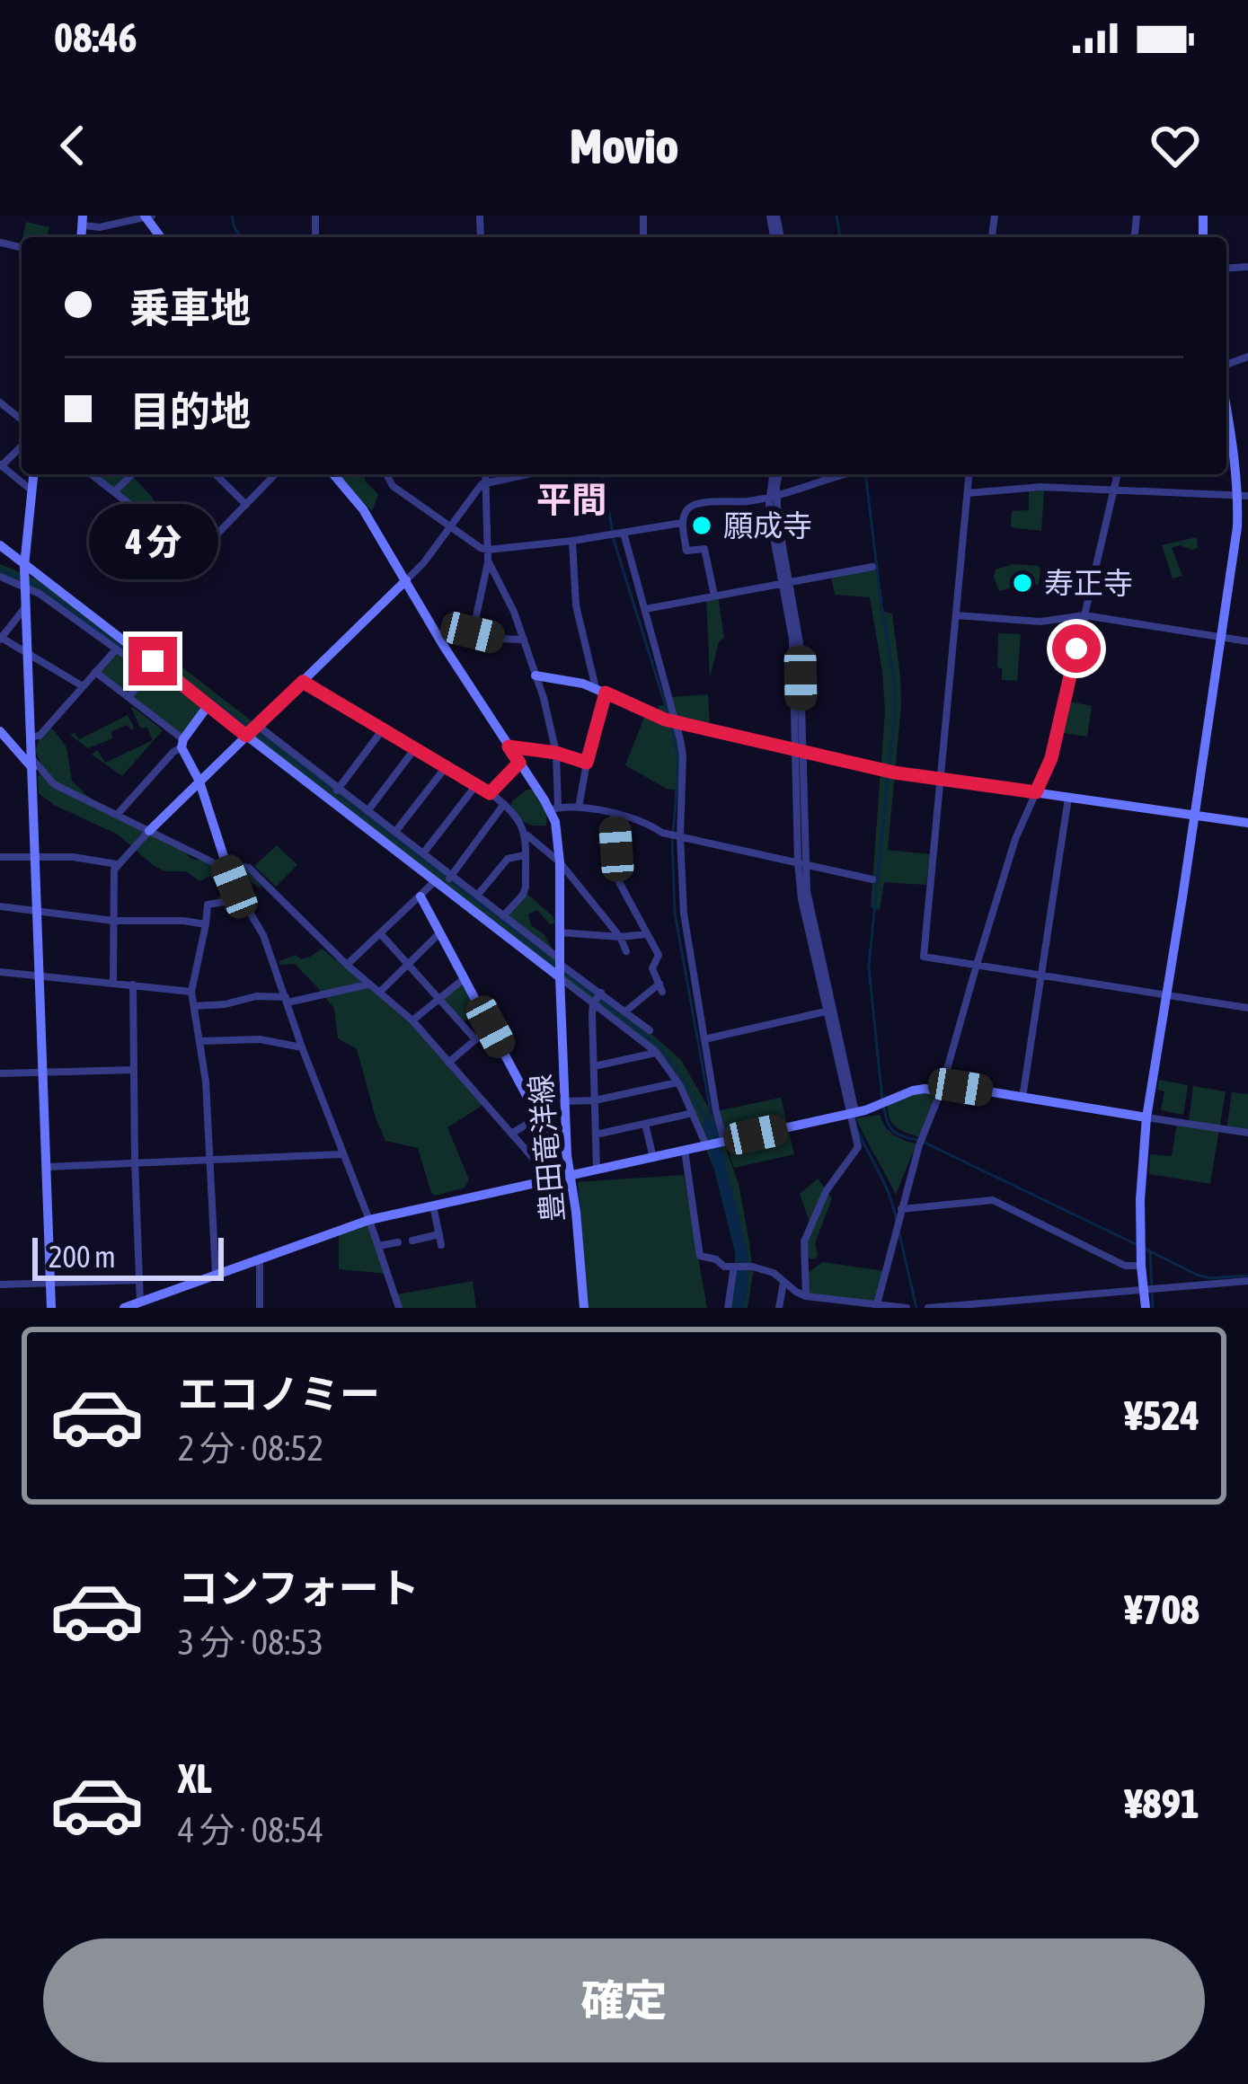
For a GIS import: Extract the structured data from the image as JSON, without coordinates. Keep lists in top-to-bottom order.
{
  "streets": {
    "street": ["豊田竜洋線"]
  },
  "districts": ["平間"],
  "places": ["願成寺", "寿正寺"],
  "scale_bar": "200 m",
  "page": {
    "status": "08:46",
    "header": "Movio",
    "banner": ["乗車地", "目的地"],
    "bubble": "4 分",
    "scale": "200 m",
    "list": [
      {
        "name": "エコノミー",
        "note": "2 分 · 08:52",
        "value": "¥524"
      },
      {
        "name": "コンフォート",
        "note": "3 分 · 08:53",
        "value": "¥708"
      },
      {
        "name": "XL",
        "note": "4 分 · 08:54",
        "value": "¥891"
      }
    ],
    "buttons": "確定"
  }
}
